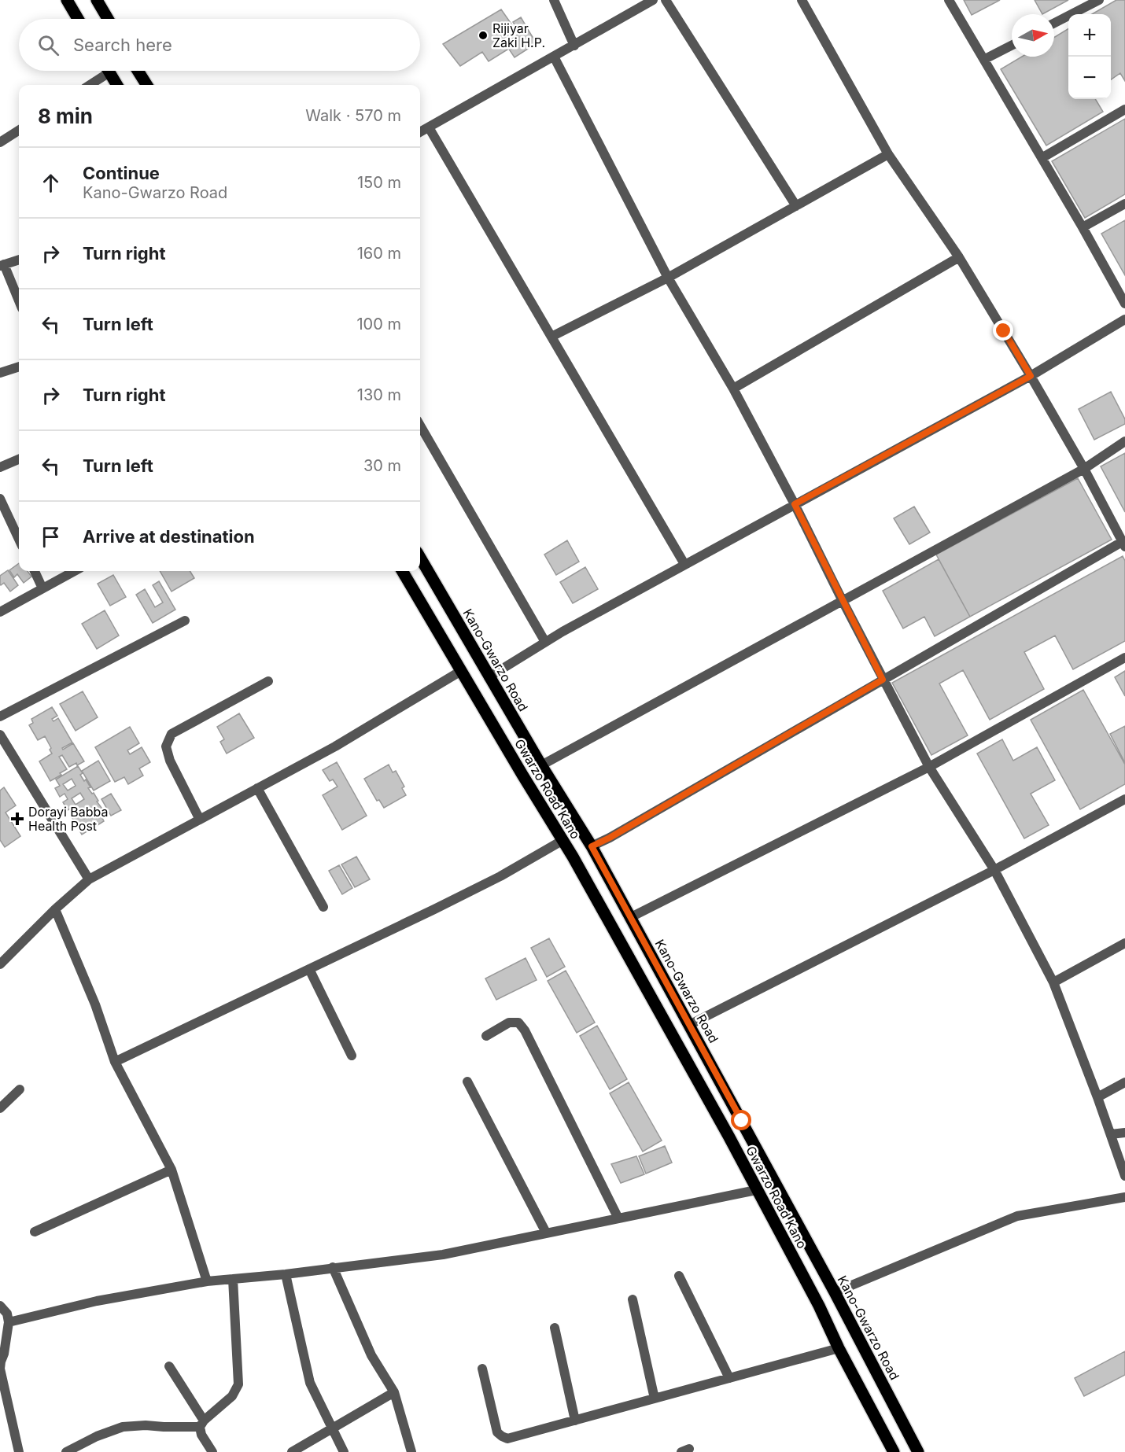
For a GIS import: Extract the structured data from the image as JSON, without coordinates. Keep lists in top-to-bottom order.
{
  "streets": {
    "main road": ["Kano-Gwarzo Road", "Gwarzo Road Kano"]
  },
  "places": {
    "other": ["Rijiyar Zaki H.P."],
    "health": ["Dorayi Babba Health Post"]
  },
  "north": "right",
  "page": {
    "map_buttons": ["+", "−"],
    "search": "Search here",
    "heading": ["8 min", "Walk · 570 m"],
    "list": [
      ["Continue", "Kano-Gwarzo Road", "150 m"],
      ["Turn right", "160 m"],
      ["Turn left", "100 m"],
      ["Turn right", "130 m"],
      ["Turn left", "30 m"],
      "Arrive at destination"
    ]
  }
}
